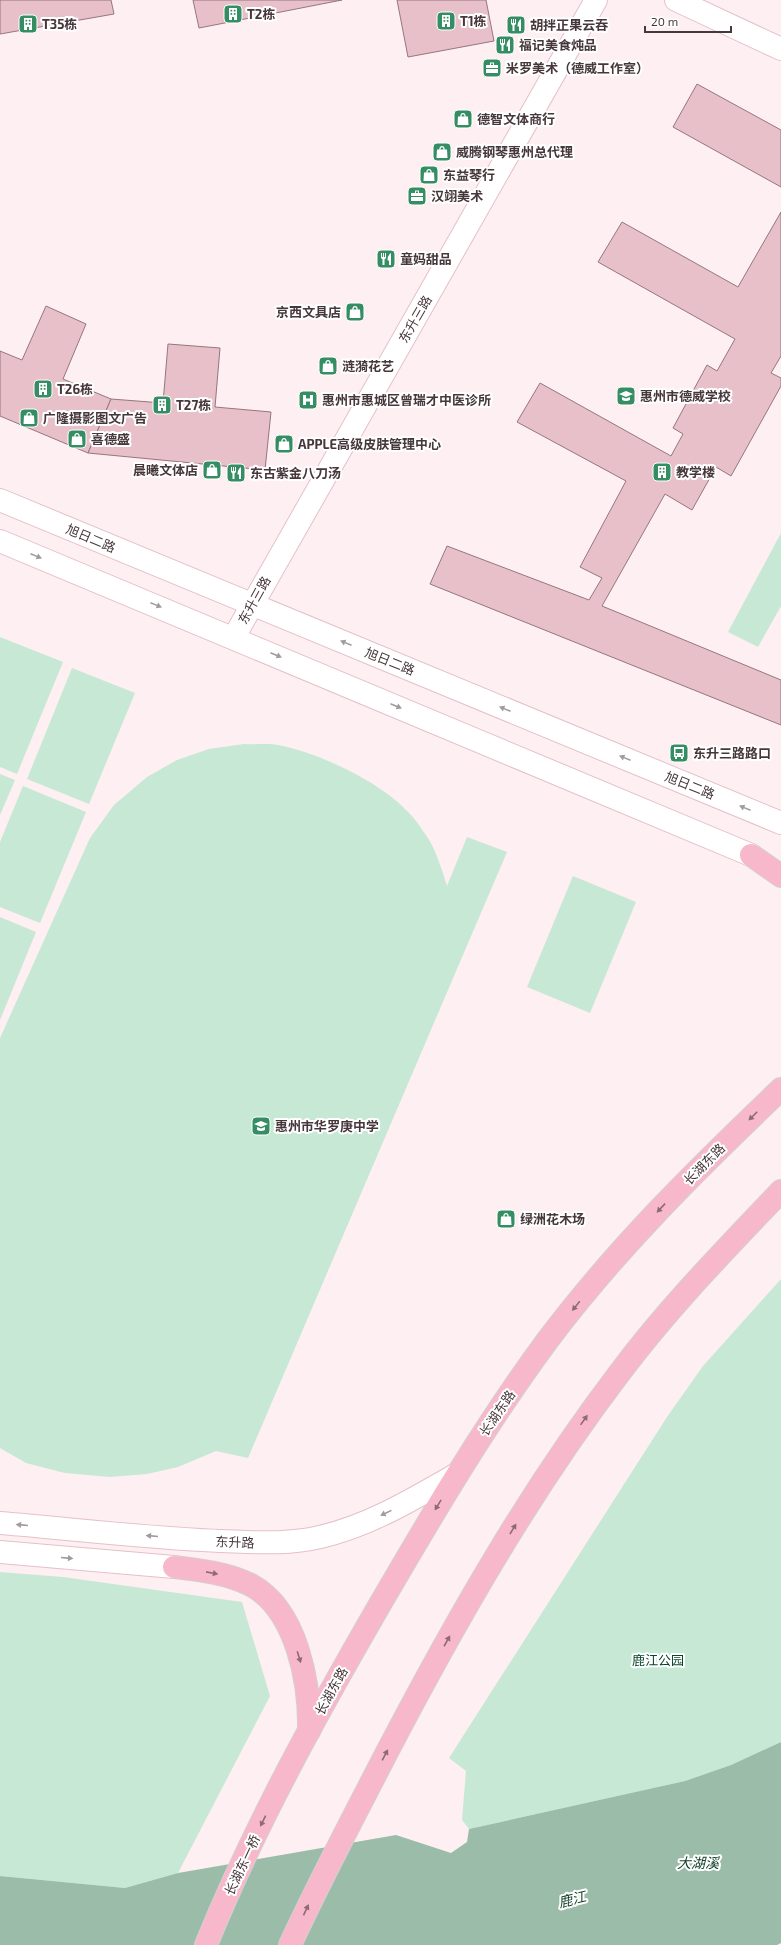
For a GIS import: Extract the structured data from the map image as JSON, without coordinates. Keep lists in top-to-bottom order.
{
  "streets": {
    "main road": ["长湖东路", "长湖东一桥"],
    "street": ["东升三路", "旭日二路", "东升路"]
  },
  "crossings": [
    ["东升三路", "旭日二路"],
    ["长湖东路", "东升路"],
    ["长湖东路", "长湖东一桥"]
  ],
  "water": ["大湖溪", "鹿江"],
  "parks": ["鹿江公园"],
  "places": {
    "building": [
      "T2栋",
      "T1栋",
      "T35栋",
      "T26栋",
      "T27栋",
      "教学楼"
    ],
    "restaurant": [
      "胡拌正果云吞",
      "福记美食炖品",
      "童妈甜品",
      "东古紫金八刀汤"
    ],
    "office": ["米罗美术（德威工作室）", "汉翊美术"],
    "shop": [
      "德智文体商行",
      "威腾钢琴惠州总代理",
      "东益琴行",
      "京西文具店",
      "涟漪花艺",
      "广隆摄影图文广告",
      "喜德盛",
      "APPLE高级皮肤管理中心",
      "晨曦文体店",
      "绿洲花木场"
    ],
    "school or university": ["惠州市德威学校", "惠州市华罗庚中学"],
    "hospital": ["惠州市惠城区曾瑞才中医诊所"],
    "bus stop": ["东升三路路口"]
  },
  "scale_bar": "20 m"
}
